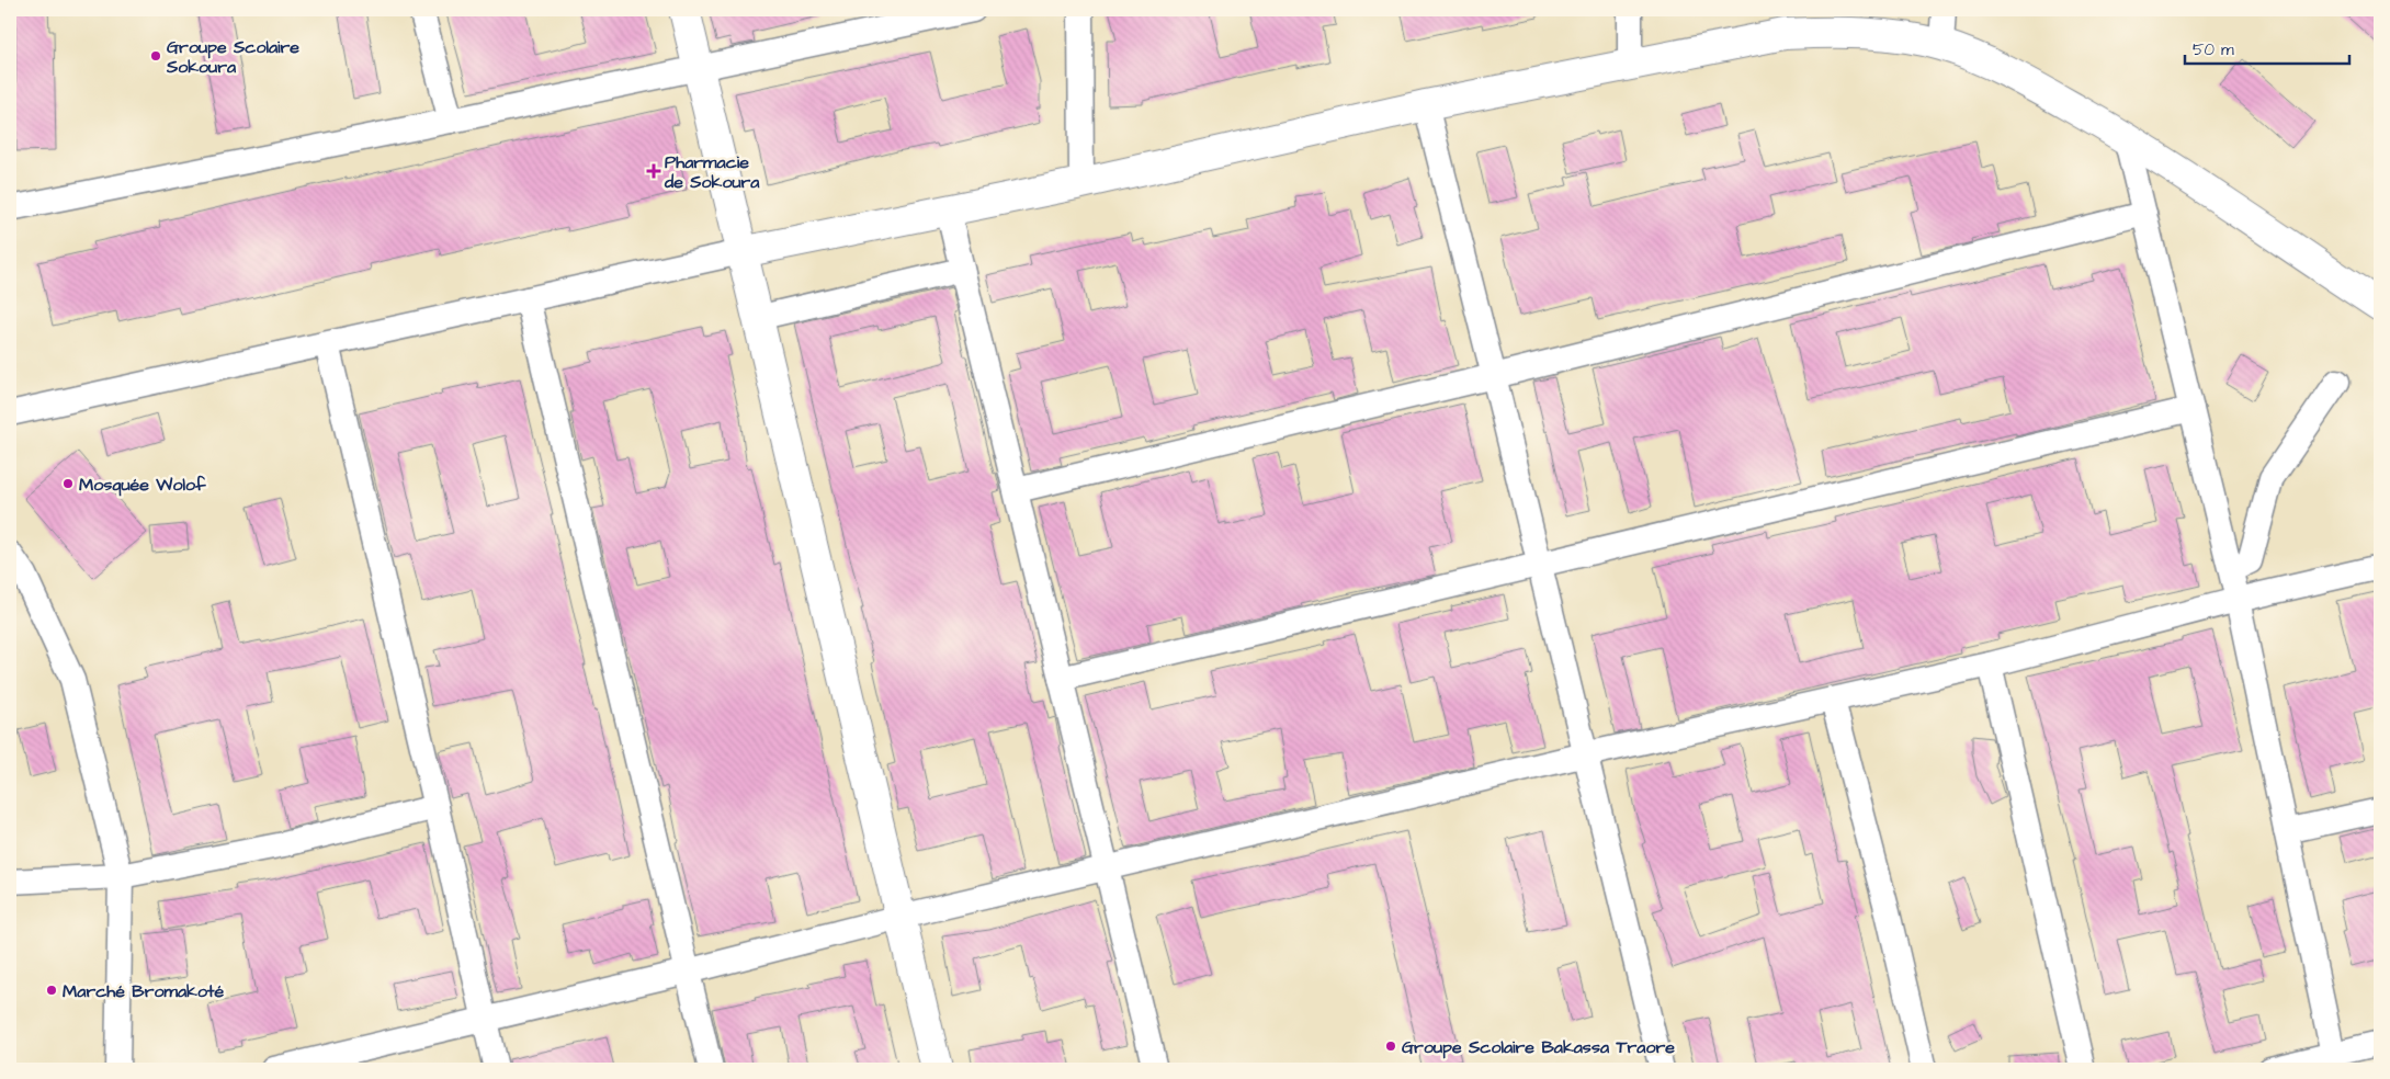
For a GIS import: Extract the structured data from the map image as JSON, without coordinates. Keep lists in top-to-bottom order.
{
  "places": {
    "other": [
      "Groupe Scolaire Sokoura",
      "Mosquée Wolof",
      "Marché Bromakoté",
      "Groupe Scolaire Bakassa Traore"
    ],
    "health": ["Pharmacie de Sokoura"]
  },
  "scale_bar": "50 m"
}
